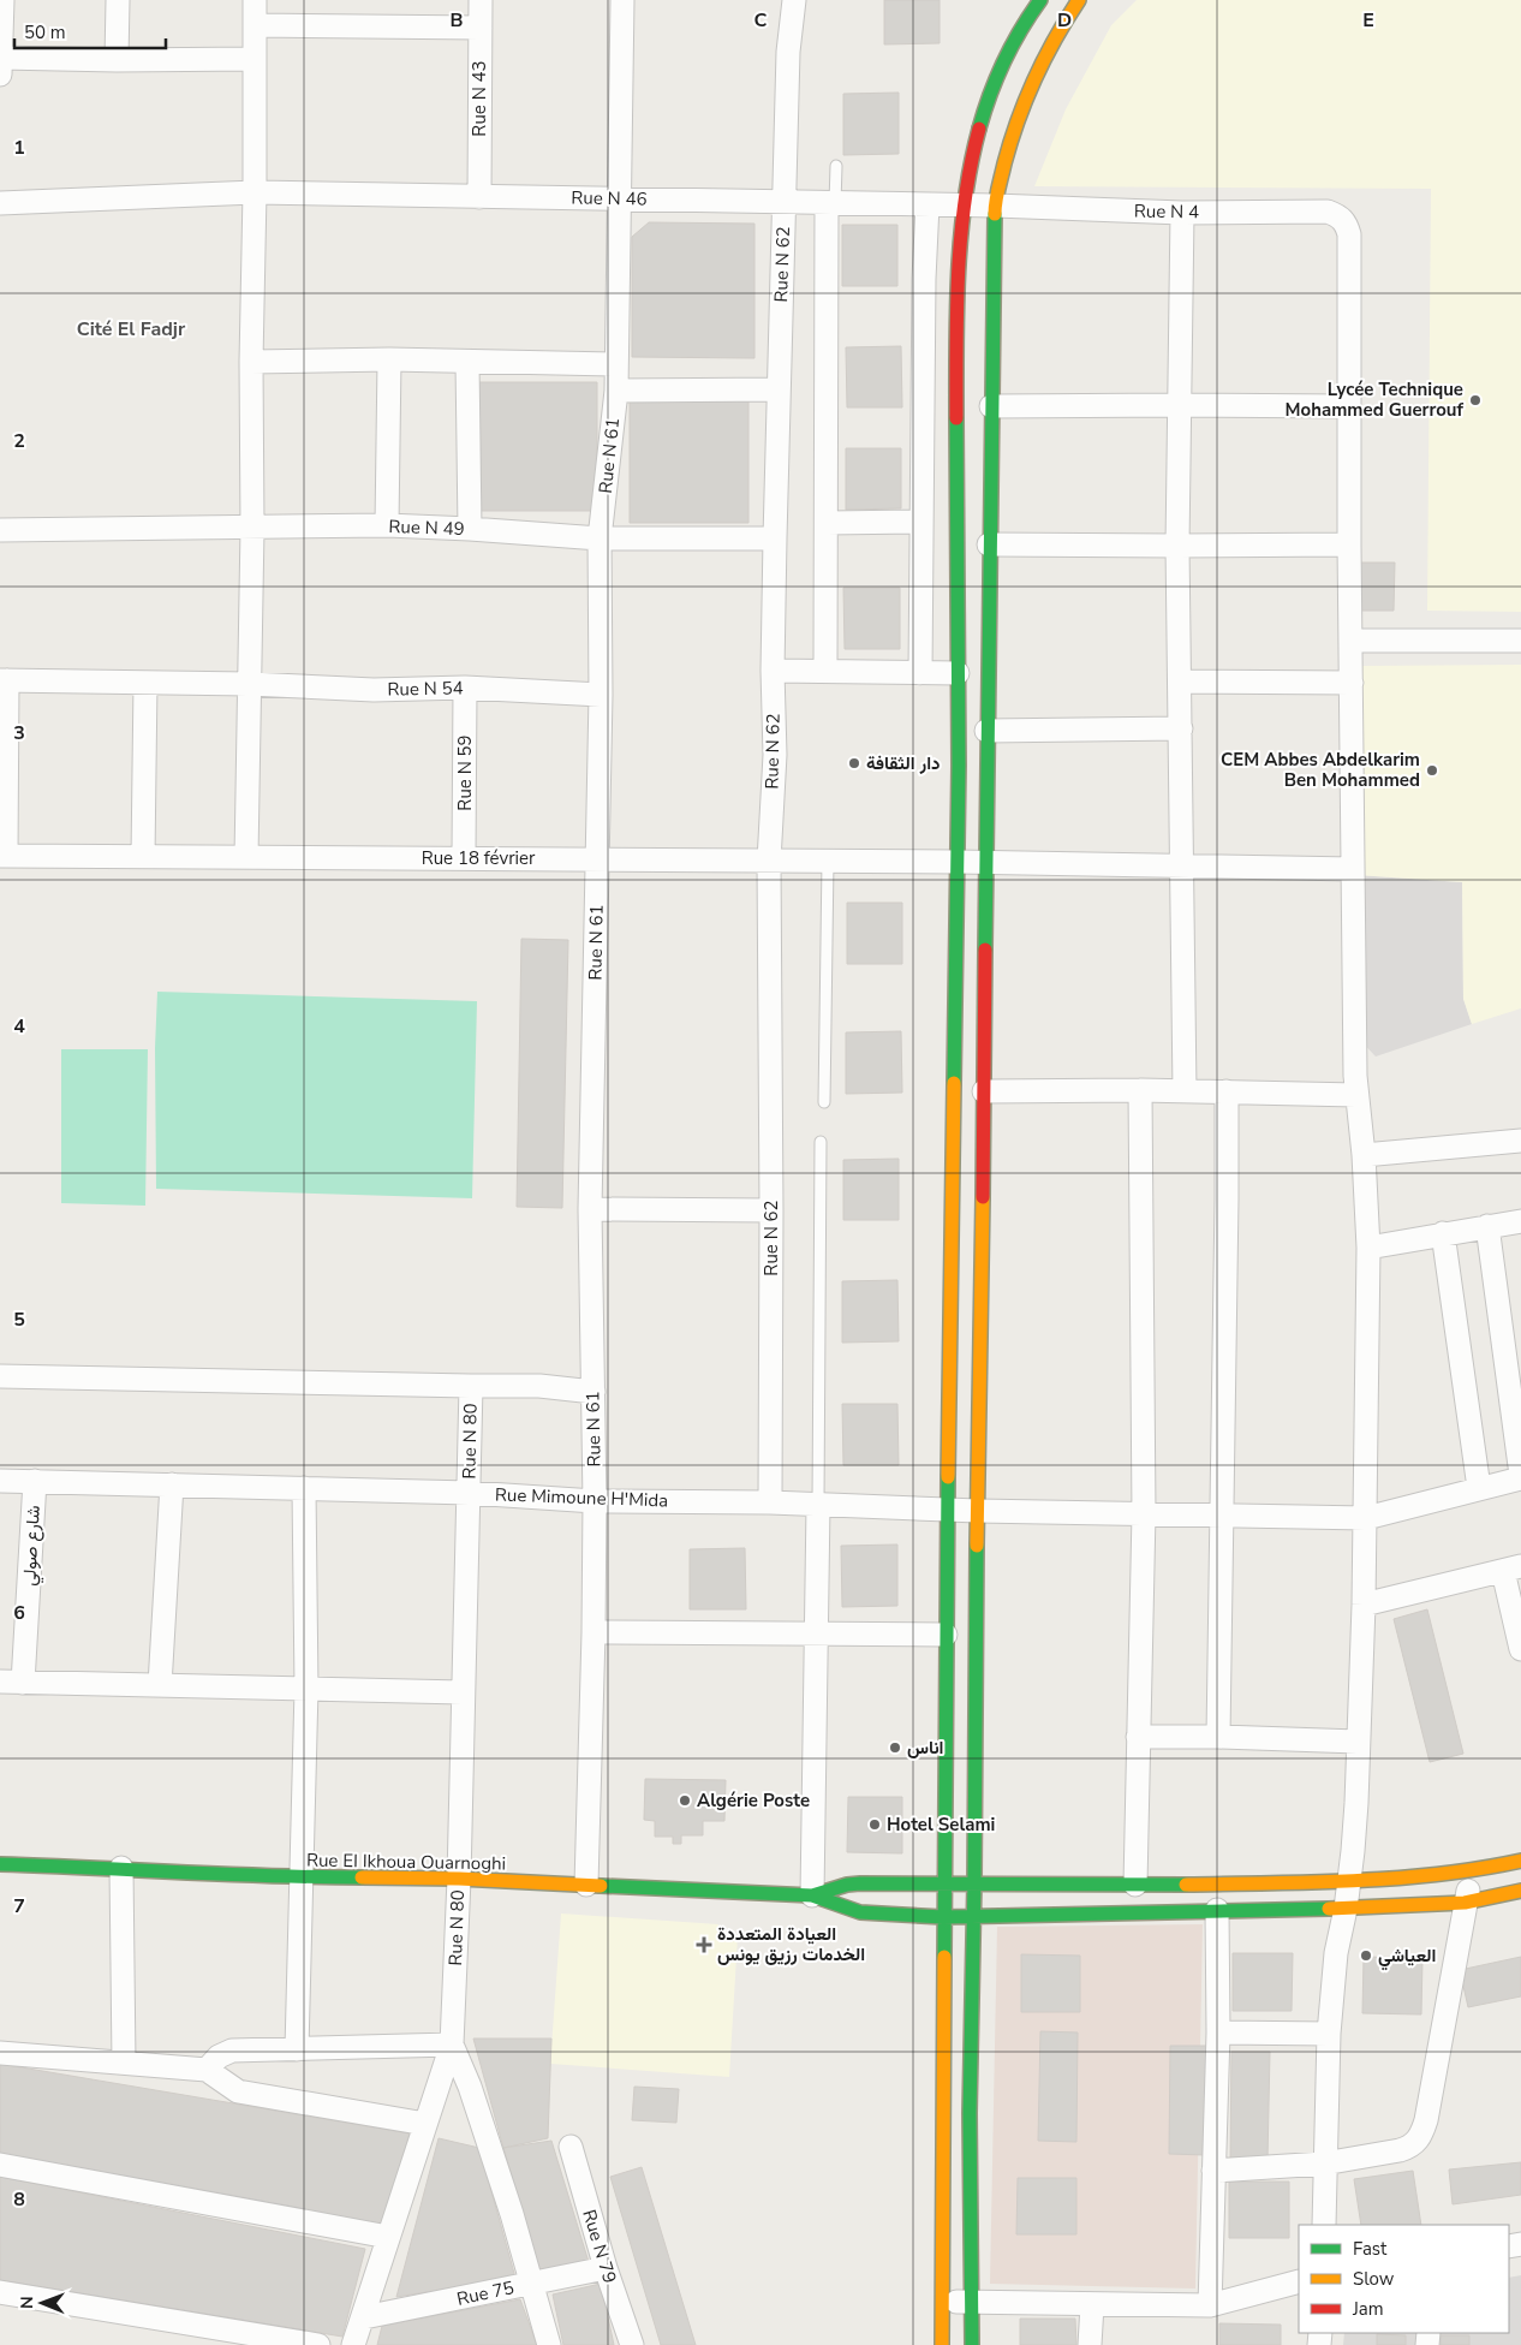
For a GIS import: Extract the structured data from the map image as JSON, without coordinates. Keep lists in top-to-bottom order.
{
  "streets": {
    "main road": ["Rue EI Ikhoua Ouarnoghi"],
    "street": [
      "Rue N 43",
      "Rue N 46",
      "Rue N 4",
      "Rue N 62",
      "Rue N 61",
      "Rue N 49",
      "Rue N 54",
      "Rue N 59",
      "Rue 18 février",
      "Rue N 80",
      "Rue Mimoune H'Mida",
      "شارع صولي",
      "Rue N 79",
      "Rue 75"
    ]
  },
  "crossings": [
    ["Rue N 43", "Rue N 46"],
    ["Rue N 46", "Rue N 4"],
    ["Rue N 46", "Rue N 62"],
    ["Rue N 46", "Rue N 61"],
    ["Rue N 62", "Rue N 49"],
    ["Rue N 62", "Rue 18 février"],
    ["Rue N 62", "Rue Mimoune H'Mida"],
    ["Rue N 61", "Rue N 49"],
    ["Rue N 61", "Rue N 54"],
    ["Rue N 61", "Rue 18 février"],
    ["Rue N 61", "Rue Mimoune H'Mida"],
    ["Rue N 61", "Rue EI Ikhoua Ouarnoghi"],
    ["Rue N 54", "Rue N 59"],
    ["Rue N 59", "Rue 18 février"],
    ["Rue N 80", "Rue Mimoune H'Mida"],
    ["Rue N 80", "Rue EI Ikhoua Ouarnoghi"],
    ["Rue N 80", "Rue 75"],
    ["Rue Mimoune H'Mida", "شارع صولي"],
    ["Rue N 79", "Rue 75"]
  ],
  "districts": ["Cité El Fadjr"],
  "places": {
    "other": [
      "Lycée Technique Mohammed Guerrouf",
      "دار الثقافة",
      "CEM Abbes Abdelkarim Ben Mohammed",
      "اناس",
      "Algérie Poste",
      "Hotel Selami",
      "العياشي"
    ],
    "health": ["العيادة المتعددة الخدمات رزيق يونس"]
  },
  "legend": ["Fast", "Slow", "Jam"],
  "scale_bar": "50 m",
  "north": "left",
  "grid": {
    "columns": [
      "B",
      "C",
      "D",
      "E"
    ],
    "rows": [
      "1",
      "2",
      "3",
      "4",
      "5",
      "6",
      "7",
      "8"
    ]
  }
}
